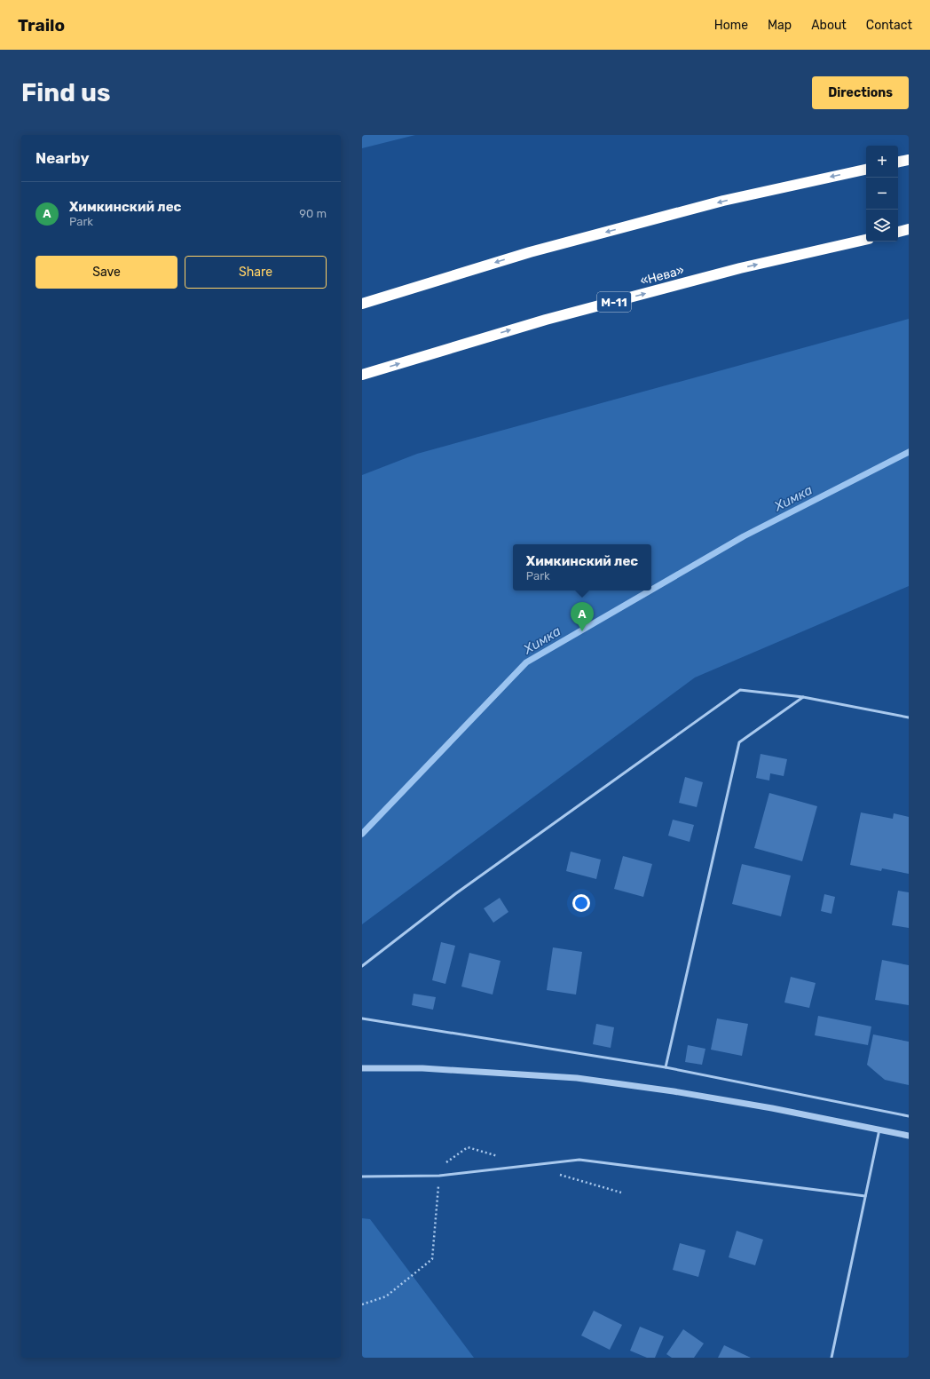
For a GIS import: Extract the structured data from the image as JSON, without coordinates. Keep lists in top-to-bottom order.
{
  "streets": {
    "highway": ["«Нева»", "М-11"]
  },
  "water": ["Химка"],
  "page": {
    "header": "Trailo",
    "nav": [
      "Home",
      "Map",
      "About",
      "Contact"
    ],
    "buttons": [
      "Directions",
      ["Save", "Share"]
    ],
    "title": "Find us",
    "heading": "Nearby",
    "map_buttons": ["+", "−"],
    "list": [
      {
        "mark": "A",
        "name": "Химкинский лес",
        "note": "Park",
        "value": "90 m"
      }
    ],
    "popup": ["Химкинский лес", "Park"],
    "pins": "A"
  }
}
